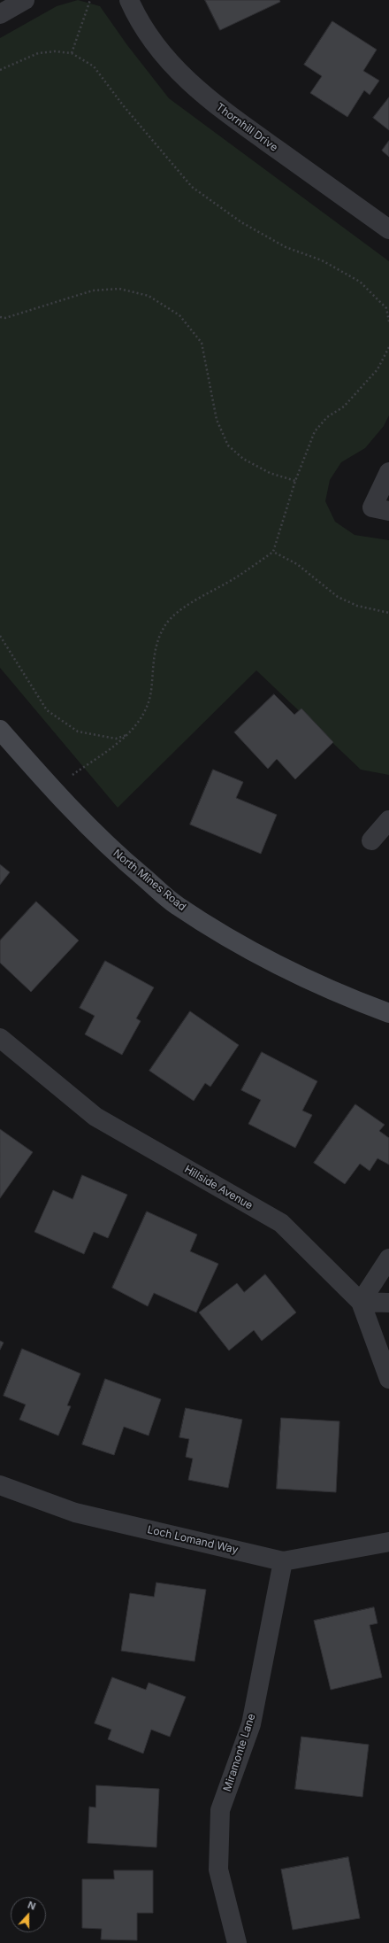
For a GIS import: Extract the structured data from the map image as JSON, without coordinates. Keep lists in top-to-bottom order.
{
  "streets": {
    "main road": ["North Mines Road"],
    "street": [
      "Thornhill Drive",
      "Hillside Avenue",
      "Loch Lomand Way",
      "Miramonte Lane"
    ]
  },
  "crossings": [
    ["Loch Lomand Way", "Miramonte Lane"]
  ],
  "north": "top"
}
